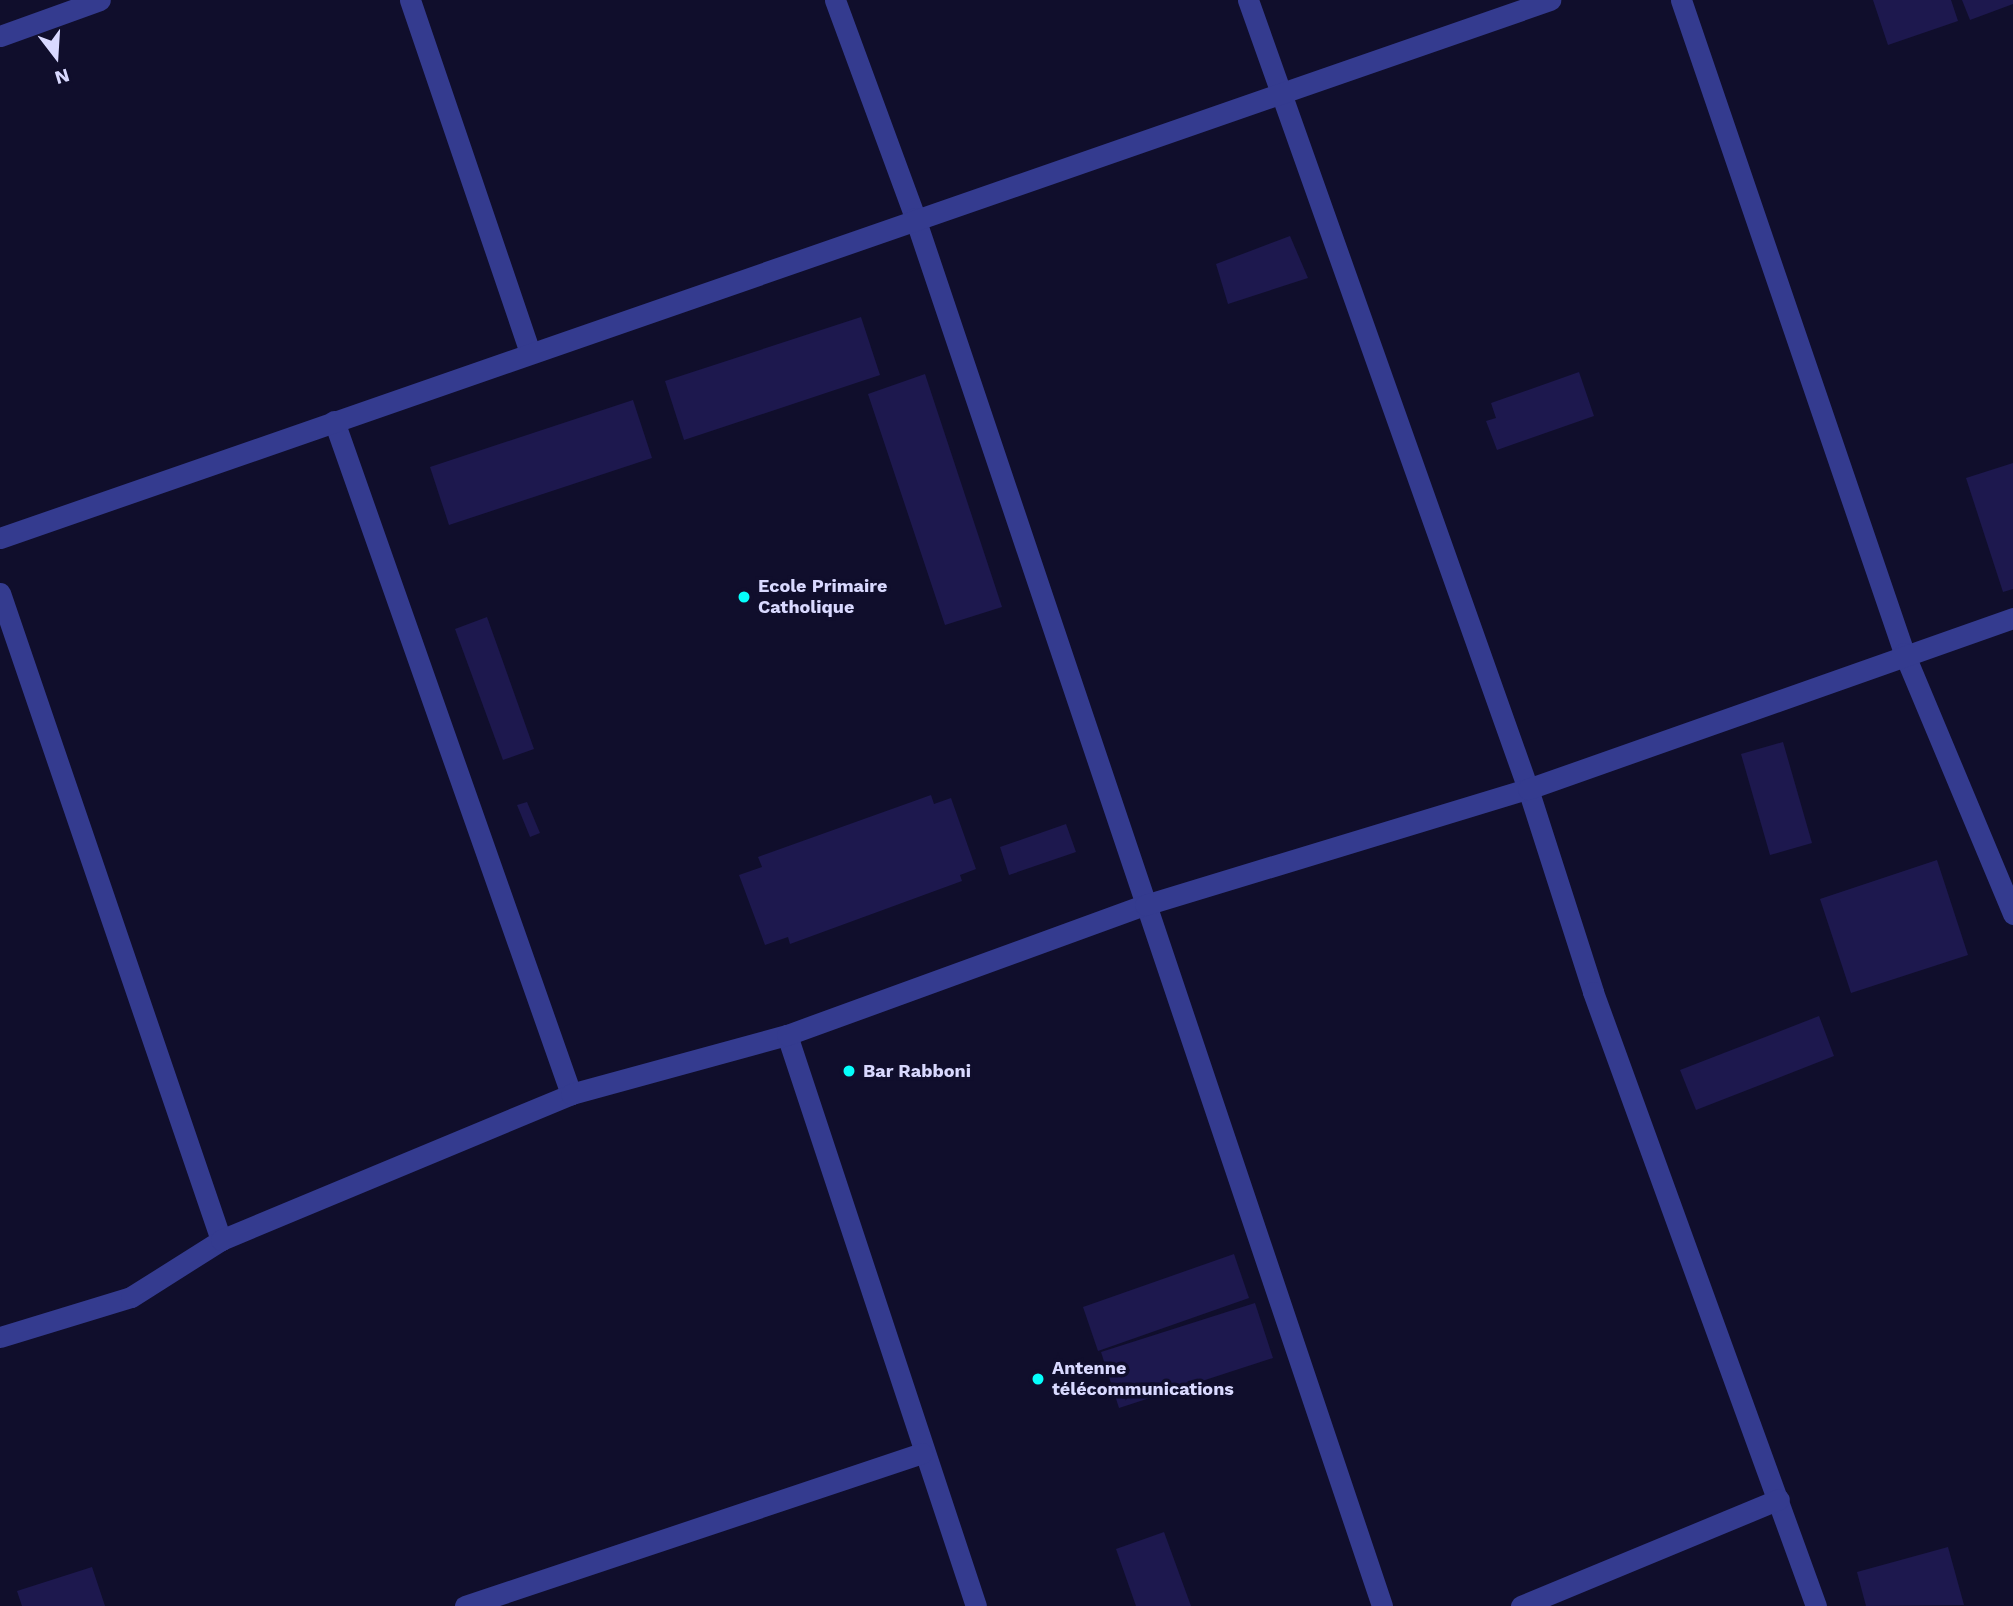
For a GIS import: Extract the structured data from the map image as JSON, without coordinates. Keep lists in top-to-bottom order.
{
  "places": ["Ecole Primaire Catholique", "Bar Rabboni", "Antenne télécommunications"],
  "north": "bottom"
}
